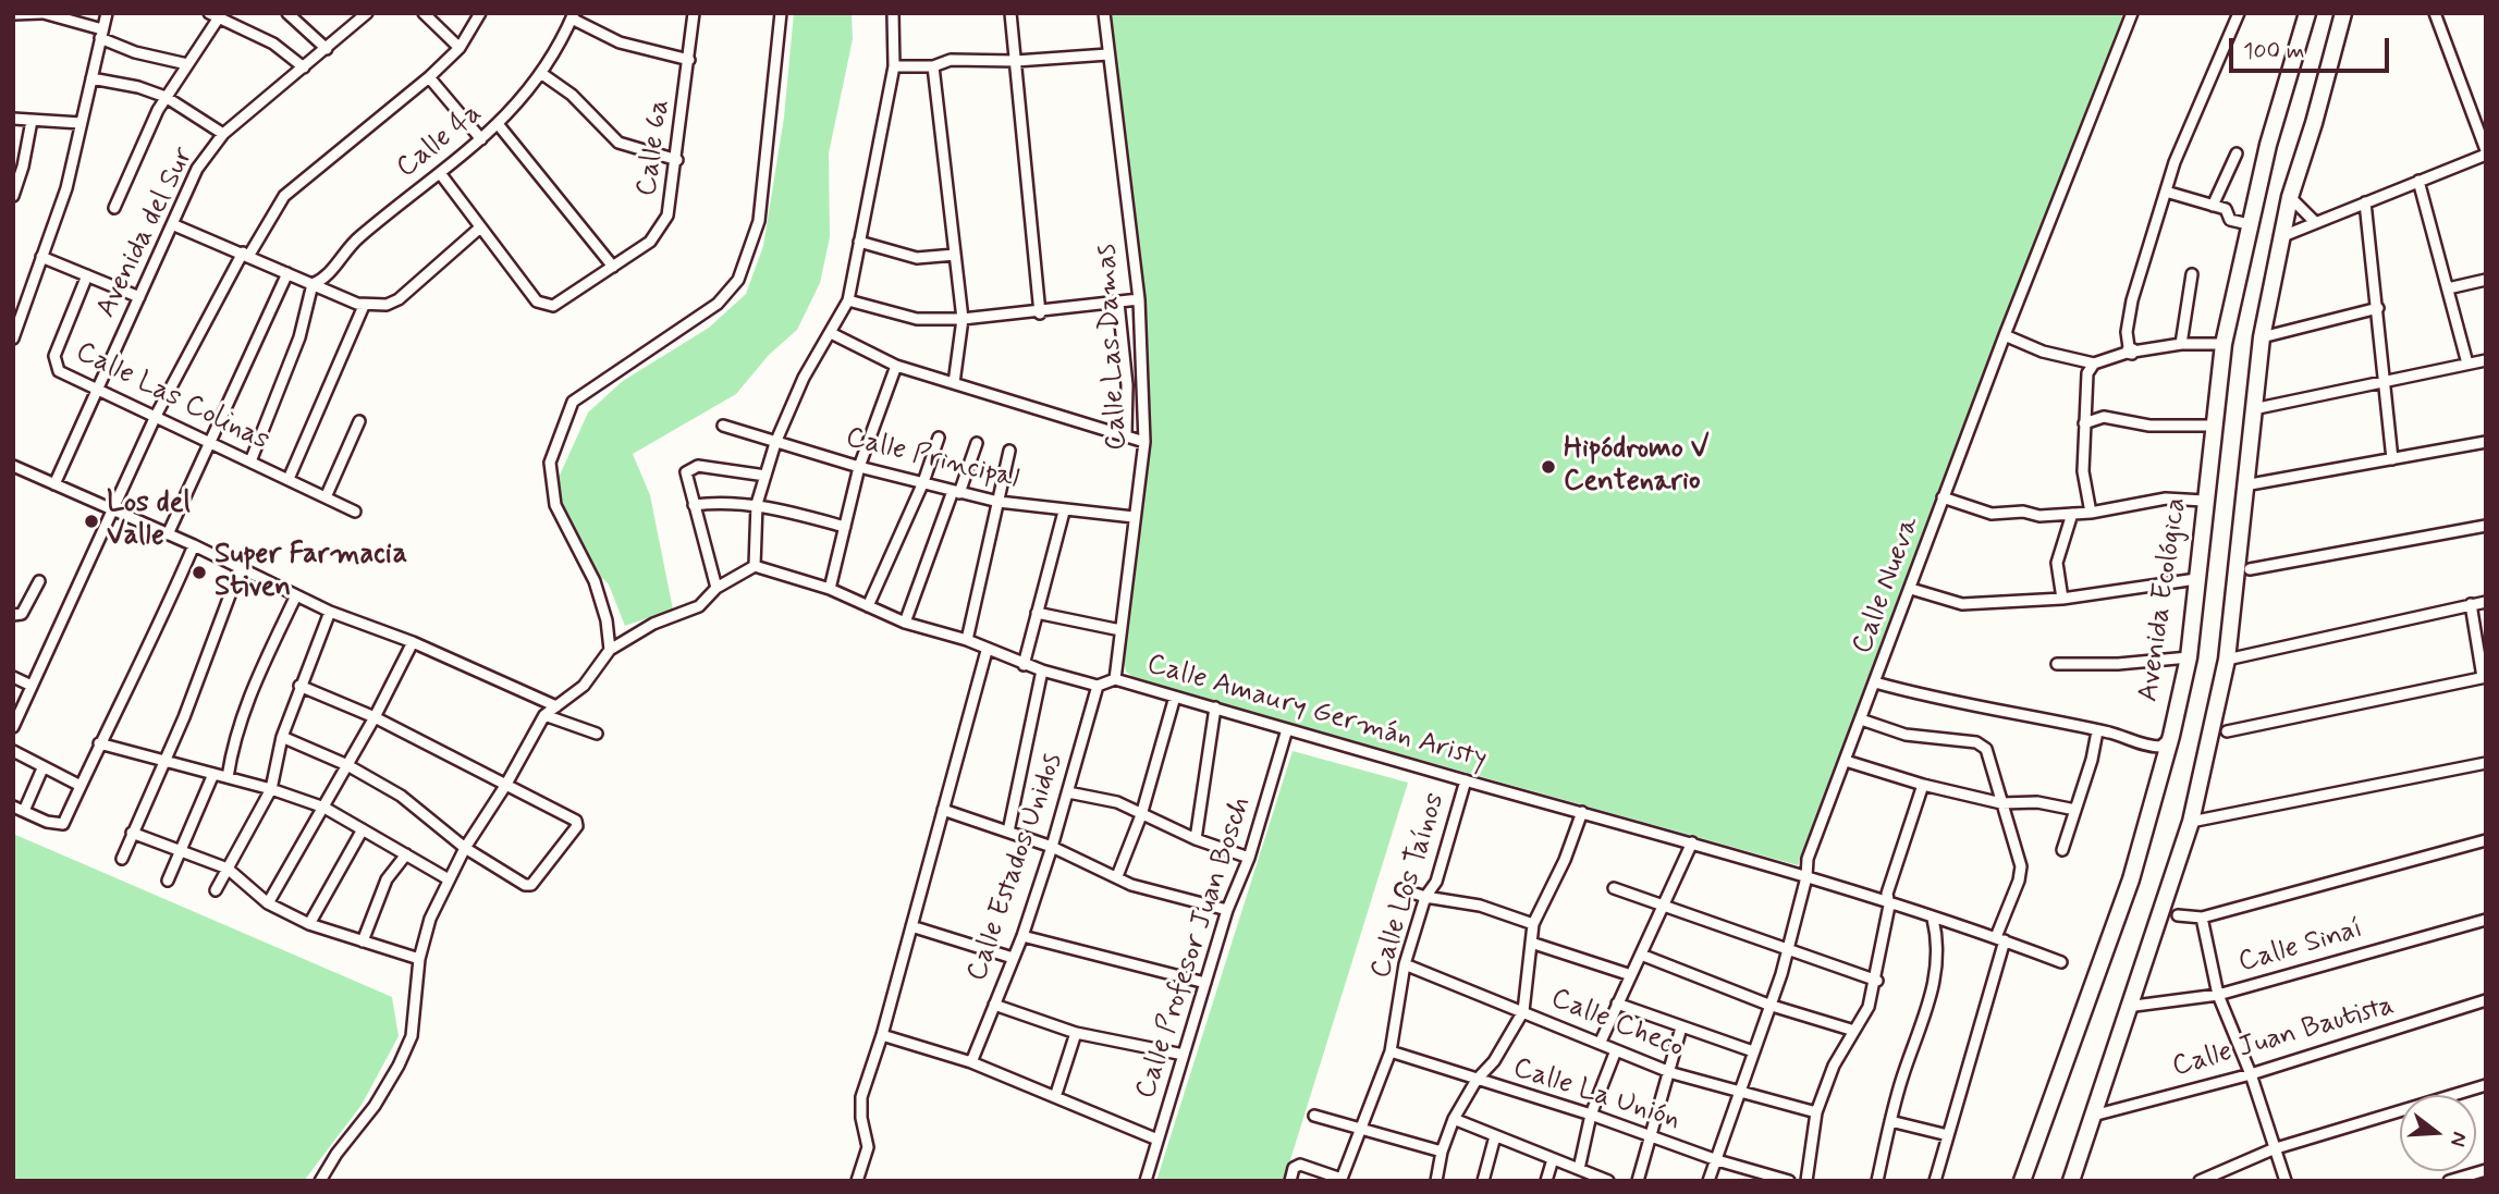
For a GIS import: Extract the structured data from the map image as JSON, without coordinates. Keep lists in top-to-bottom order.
{
  "streets": {
    "main road": ["Avenida Ecológica"],
    "street": [
      "Calle 4a",
      "Calle 6a",
      "Avenida del Sur",
      "Calle Las Damas",
      "Calle Las Colinas",
      "Calle Principal",
      "Calle Nueva",
      "Calle Amaury Germán Aristy",
      "Calle Estados Unidos",
      "Calle Los Taínos",
      "Calle Sinaí",
      "Calle Profesor Juan Bosch",
      "Calle Checo",
      "Calle Juan Bautista",
      "Calle La Unión"
    ]
  },
  "crossings": [
    ["Avenida del Sur", "Calle Las Colinas"],
    ["Calle Las Damas", "Calle Principal"],
    ["Calle Las Damas", "Calle Amaury Germán Aristy"],
    ["Calle Nueva", "Calle Amaury Germán Aristy"],
    ["Calle Nueva", "Calle Checo"],
    ["Calle Nueva", "Calle La Unión"],
    ["Calle Amaury Germán Aristy", "Calle Estados Unidos"],
    ["Calle Amaury Germán Aristy", "Calle Los Taínos"],
    ["Calle Amaury Germán Aristy", "Calle Profesor Juan Bosch"],
    ["Calle Los Taínos", "Calle Checo"],
    ["Calle Los Taínos", "Calle La Unión"]
  ],
  "places": ["Hipódromo V Centenario", "Los del Valle", "Super Farmacia Stiven"],
  "scale_bar": "100 m",
  "north": "right"
}
